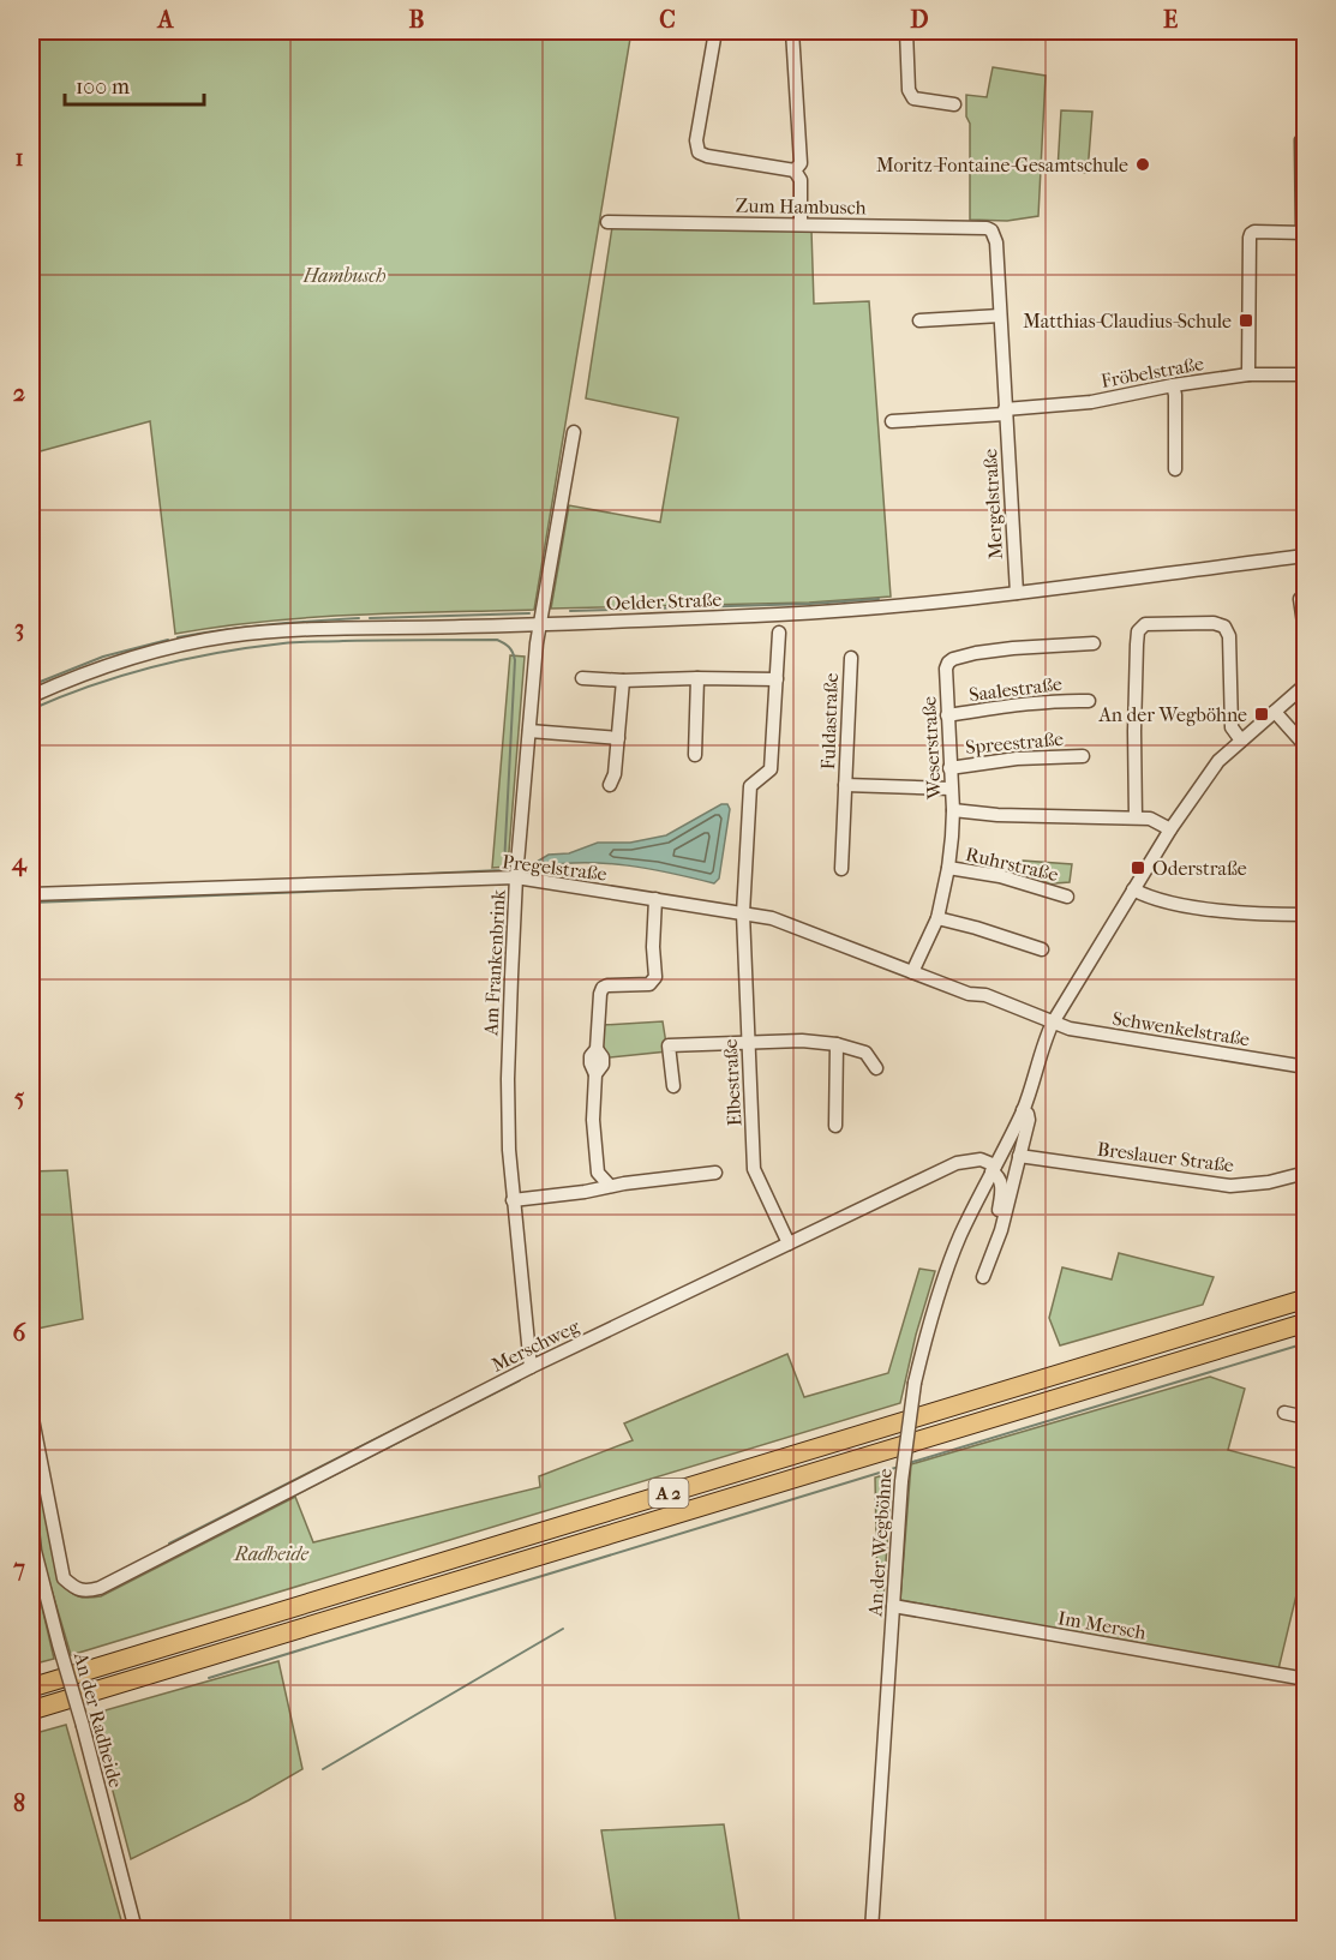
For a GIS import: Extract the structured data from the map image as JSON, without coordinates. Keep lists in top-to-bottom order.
{
  "streets": {
    "highway": ["A 2"],
    "street": [
      "Zum Hambusch",
      "Fröbelstraße",
      "Mergelstraße",
      "Oelder Straße",
      "Saalestraße",
      "Fuldastraße",
      "Spreestraße",
      "Weserstraße",
      "Ruhrstraße",
      "Pregelstraße",
      "Am Frankenbrink",
      "Schwenkelstraße",
      "Elbestraße",
      "Breslauer Straße",
      "Merschweg",
      "An der Wegböhne",
      "Im Mersch",
      "An der Radheide"
    ]
  },
  "crossings": [
    ["Zum Hambusch", "Mergelstraße"],
    ["Fröbelstraße", "Mergelstraße"],
    ["Mergelstraße", "Oelder Straße"],
    ["Oelder Straße", "Am Frankenbrink"],
    ["Saalestraße", "Weserstraße"],
    ["Fuldastraße", "Weserstraße"],
    ["Spreestraße", "Weserstraße"],
    ["Weserstraße", "Ruhrstraße"],
    ["Weserstraße", "Pregelstraße"],
    ["Pregelstraße", "Am Frankenbrink"],
    ["Pregelstraße", "Schwenkelstraße"],
    ["Pregelstraße", "Elbestraße"],
    ["Pregelstraße", "An der Wegböhne"],
    ["Am Frankenbrink", "Merschweg"],
    ["Schwenkelstraße", "An der Wegböhne"],
    ["Elbestraße", "Merschweg"],
    ["Breslauer Straße", "An der Wegböhne"],
    ["Merschweg", "An der Wegböhne"],
    ["An der Wegböhne", "Im Mersch"]
  ],
  "parks": ["Hambusch", "Radheide"],
  "places": {
    "other": ["Moritz-Fontaine-Gesamtschule"],
    "transit": ["Matthias-Claudius-Schule", "An der Wegböhne", "Oderstraße"]
  },
  "scale_bar": "100 m",
  "grid": {
    "columns": [
      "A",
      "B",
      "C",
      "D",
      "E"
    ],
    "rows": [
      "1",
      "2",
      "3",
      "4",
      "5",
      "6",
      "7",
      "8"
    ]
  }
}
